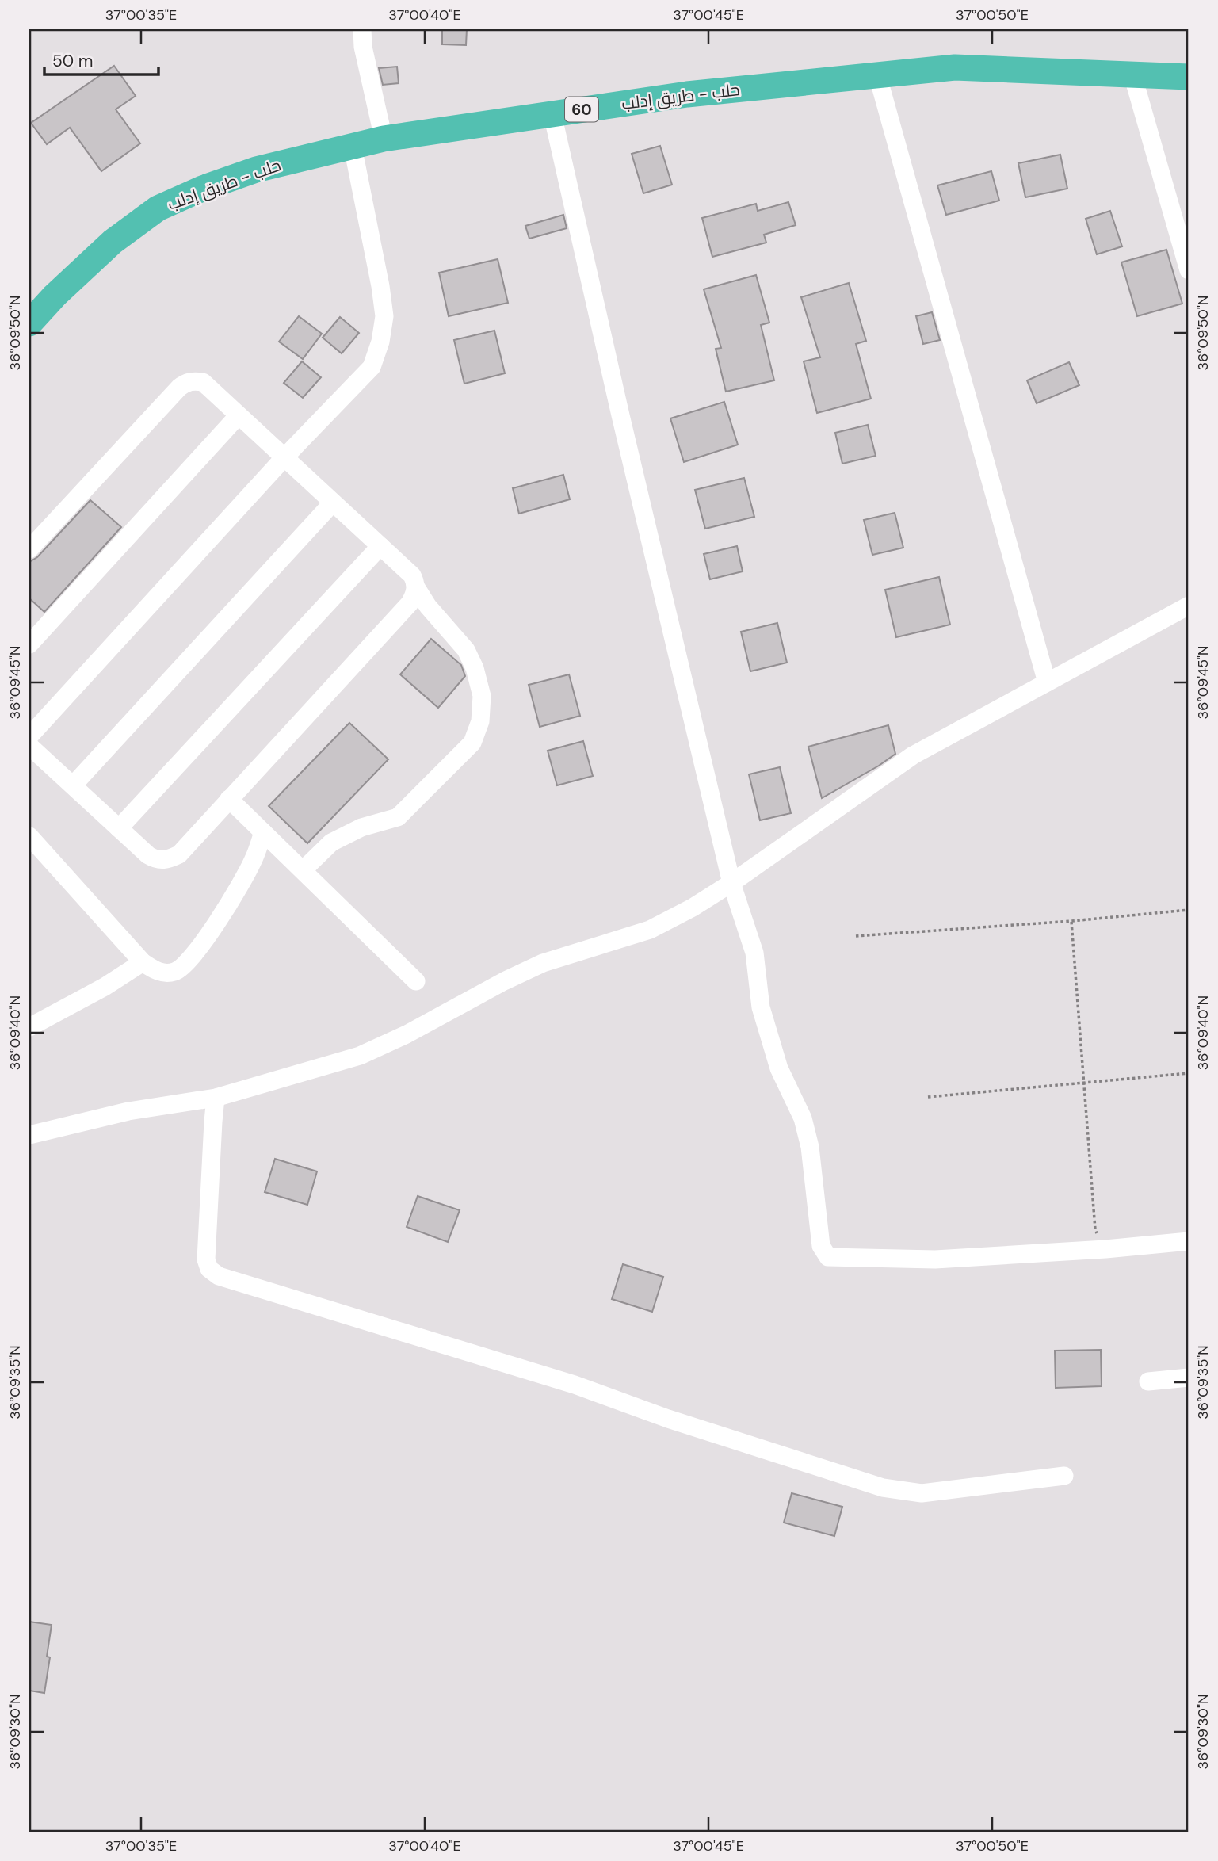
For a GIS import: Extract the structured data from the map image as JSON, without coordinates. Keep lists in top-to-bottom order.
{
  "streets": {
    "highway": ["حلب - طريق إدلب", "60"]
  },
  "scale_bar": "50 m",
  "coordinates": [
    "37°00'35\"E",
    "37°00'40\"E",
    "37°00'45\"E",
    "37°00'50\"E",
    "36°09'50\"N",
    "36°09'45\"N",
    "36°09'40\"N",
    "36°09'35\"N",
    "36°09'30\"N"
  ]
}
